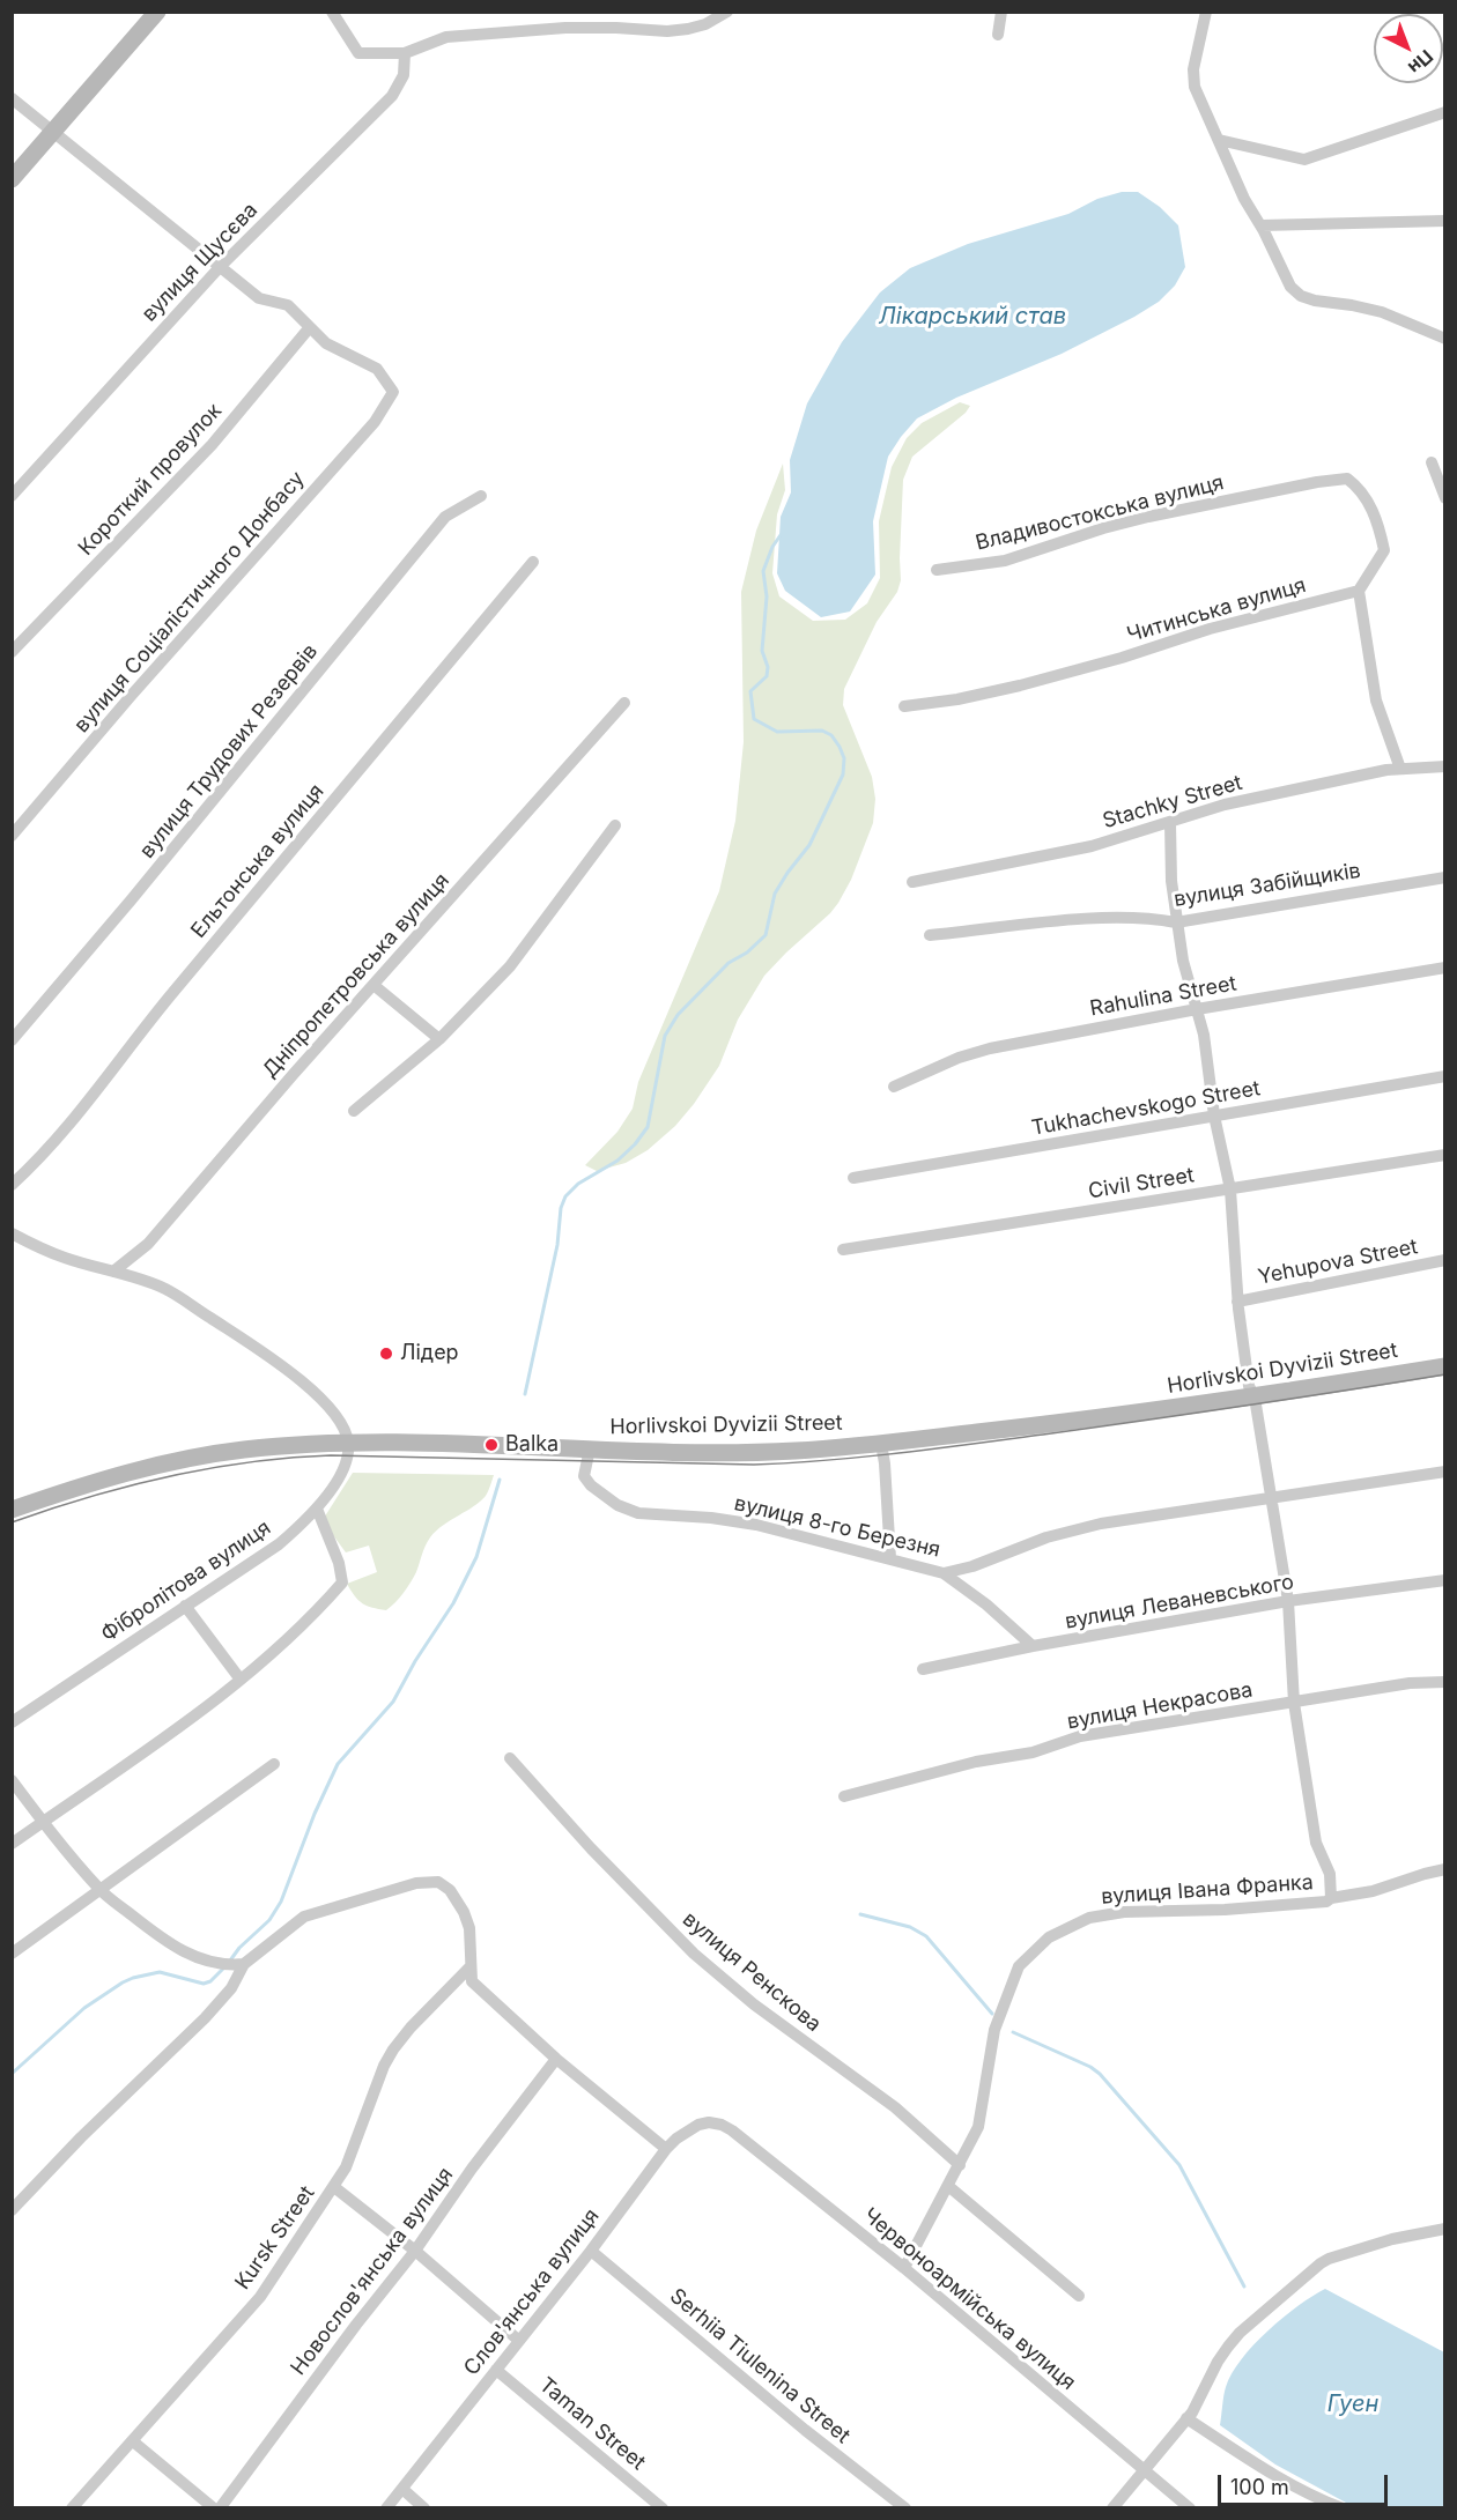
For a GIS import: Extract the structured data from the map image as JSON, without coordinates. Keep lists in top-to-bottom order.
{
  "streets": {
    "main road": ["Horlivskoi Dyvizii Street"],
    "street": [
      "вулиця Щусєва",
      "Короткий провулок",
      "Владивостокська вулиця",
      "вулиця Соціалістичного Донбасу",
      "Читинська вулиця",
      "вулиця Трудових Резервів",
      "Stachky Street",
      "Ельтонська вулиця",
      "вулиця Забійщиків",
      "Дніпропетровська вулиця",
      "Rahulina Street",
      "Tukhachevskogo Street",
      "Civil Street",
      "Yehupova Street",
      "вулиця 8-го Березня",
      "Фібролітова вулиця",
      "вулиця Леваневського",
      "вулиця Некрасова",
      "вулиця Івана Франка",
      "вулиця Ренскова",
      "Kursk Street",
      "Новослов'янська вулиця",
      "Слов'янська вулиця",
      "Червоноармійська вулиця",
      "Serhiia Tiulenina Street",
      "Taman Street"
    ]
  },
  "crossings": [
    ["Короткий провулок", "вулиця Соціалістичного Донбасу"],
    ["Владивостокська вулиця", "Читинська вулиця"],
    ["Horlivskoi Dyvizii Street", "вулиця 8-го Березня"],
    ["Horlivskoi Dyvizii Street", "Фібролітова вулиця"],
    ["вулиця Івана Франка", "вулиця Ренскова"],
    ["вулиця Івана Франка", "Червоноармійська вулиця"],
    ["Слов'янська вулиця", "Червоноармійська вулиця"],
    ["Слов'янська вулиця", "Serhiia Tiulenina Street"],
    ["Слов'янська вулиця", "Taman Street"]
  ],
  "water": ["Лікарський став", "Гуен"],
  "places": ["Лідер", "Balka"],
  "scale_bar": "100 m",
  "north": "bottom right"
}
